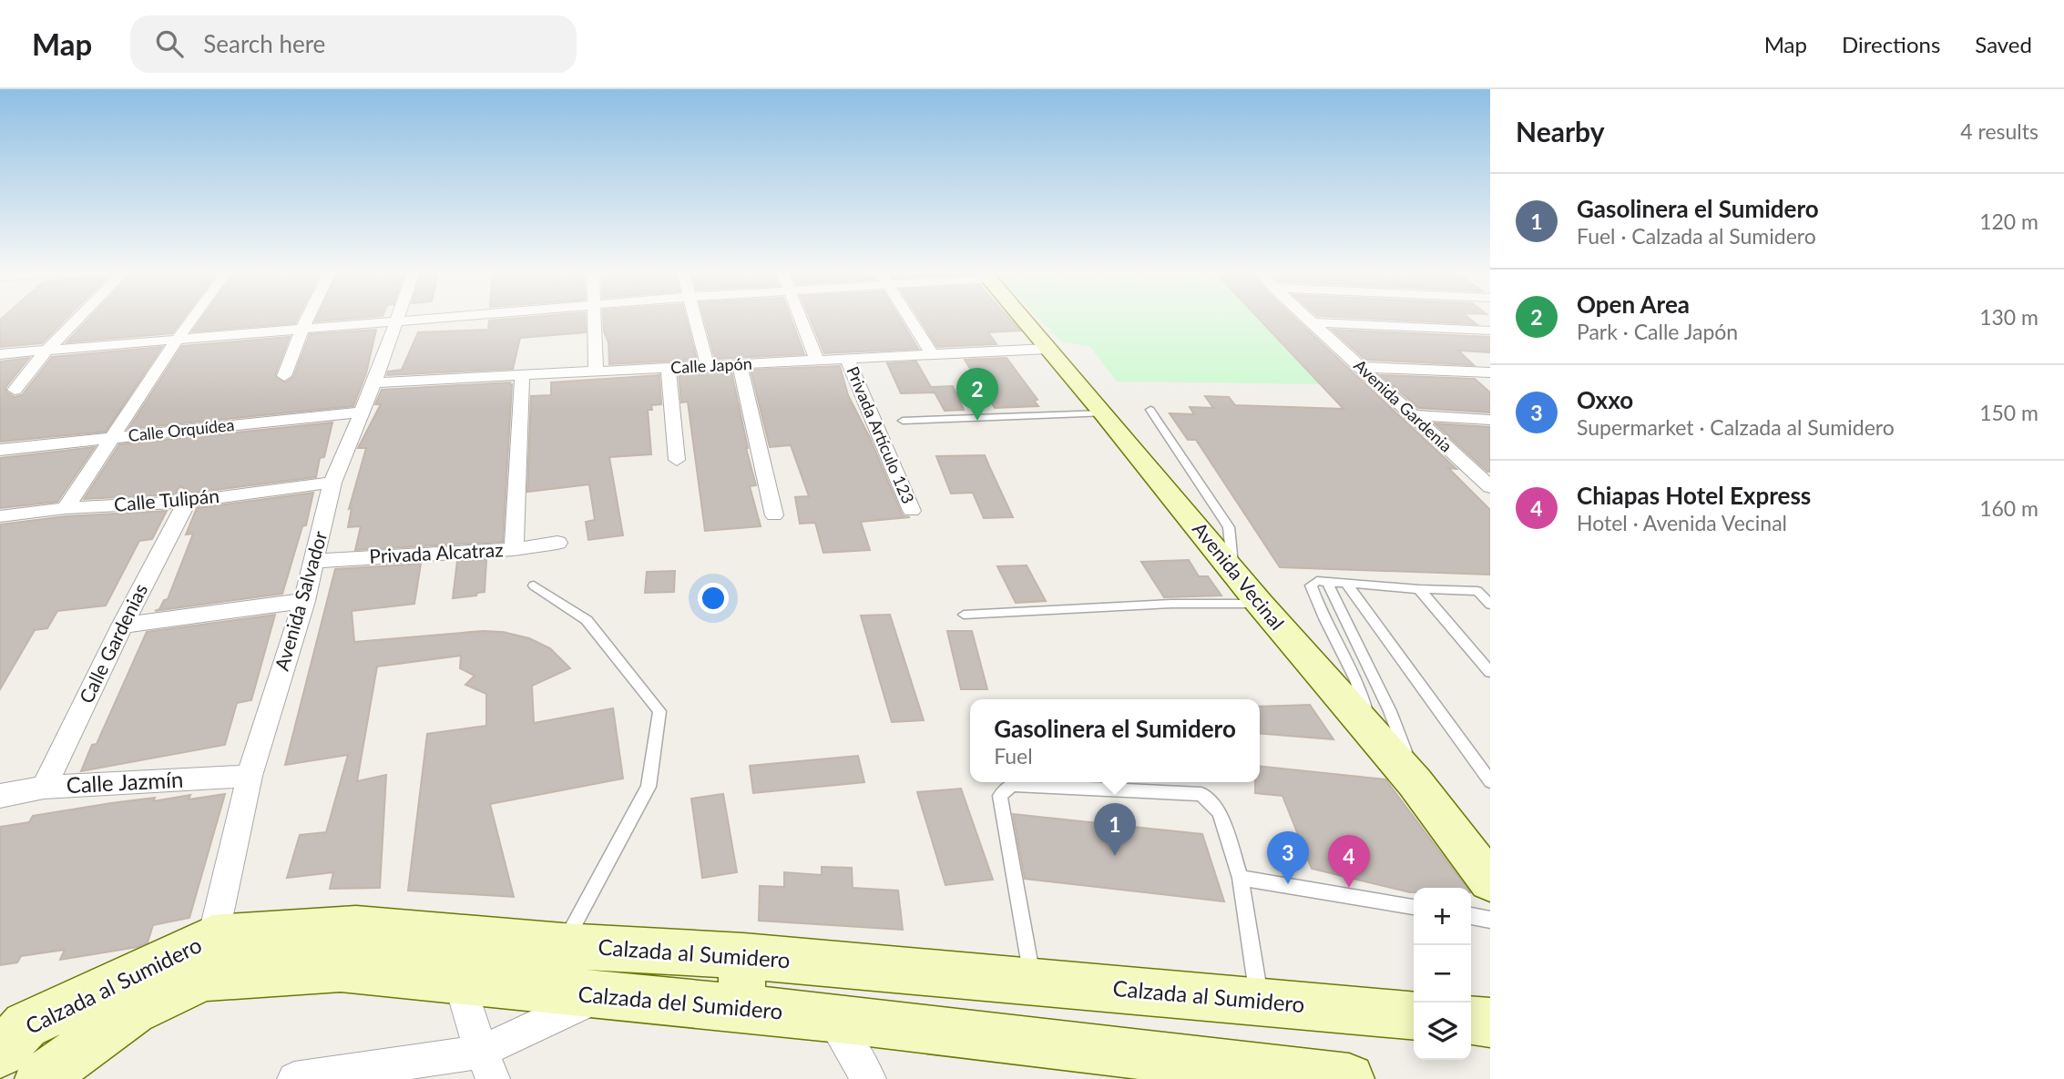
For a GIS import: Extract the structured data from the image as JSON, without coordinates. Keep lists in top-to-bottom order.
{
  "streets": {
    "main road": ["Avenida Vecinal", "Calzada al Sumidero", "Calzada del Sumidero"],
    "street": [
      "Calle Japón",
      "Avenida Gardenia",
      "Calle Orquídea",
      "Privada Artículo 123",
      "Calle Tulipán",
      "Privada Alcatraz",
      "Avenida Salvador",
      "Calle Gardenias",
      "Calle Jazmín"
    ]
  },
  "crossings": [
    ["Calle Japón", "Privada Artículo 123"],
    ["Calle Japón", "Avenida Vecinal"],
    ["Calle Japón", "Avenida Salvador"],
    ["Calle Orquídea", "Avenida Salvador"],
    ["Calle Tulipán", "Avenida Salvador"],
    ["Calle Tulipán", "Calle Gardenias"],
    ["Privada Alcatraz", "Avenida Salvador"],
    ["Avenida Salvador", "Calle Jazmín"],
    ["Avenida Salvador", "Calzada al Sumidero"],
    ["Calle Gardenias", "Calle Jazmín"]
  ],
  "page": {
    "header": "Map",
    "search": "Search here",
    "nav": ["Map", "Directions", "Saved"],
    "heading": ["Nearby", "4 results"],
    "list": [
      {
        "mark": "1",
        "name": "Gasolinera el Sumidero",
        "note": "Fuel · Calzada al Sumidero",
        "value": "120 m"
      },
      {
        "mark": "2",
        "name": "Open Area",
        "note": "Park · Calle Japón",
        "value": "130 m"
      },
      {
        "mark": "3",
        "name": "Oxxo",
        "note": "Supermarket · Calzada al Sumidero",
        "value": "150 m"
      },
      {
        "mark": "4",
        "name": "Chiapas Hotel Express",
        "note": "Hotel · Avenida Vecinal",
        "value": "160 m"
      }
    ],
    "pins": [
      "2",
      "1",
      "3",
      "4"
    ],
    "popup": ["Gasolinera el Sumidero", "Fuel"],
    "map_buttons": ["+", "−"]
  }
}
